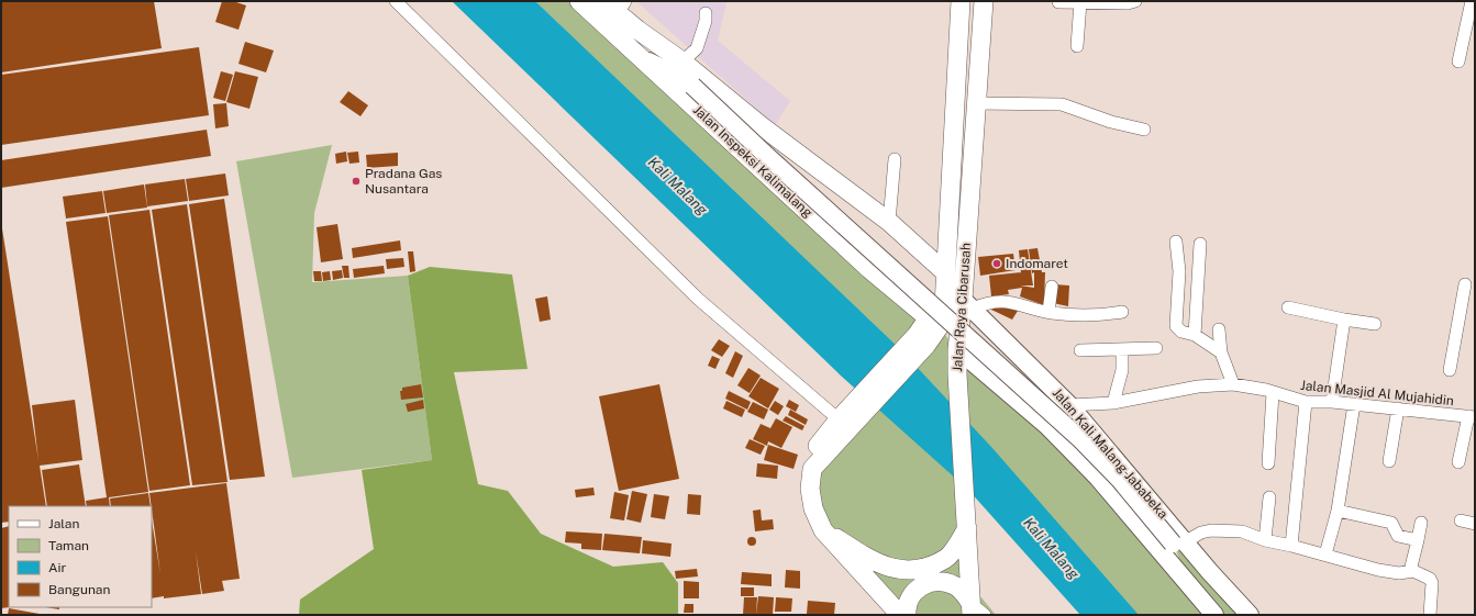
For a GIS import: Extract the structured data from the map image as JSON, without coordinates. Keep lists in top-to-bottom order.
{
  "streets": {
    "main road": ["Jalan Inspeksi Kalimalang", "Jalan Raya Cibarusah", "Jalan Kali Malang Jababeka"],
    "street": ["Jalan Masjid Al Mujahidin"]
  },
  "crossings": [
    ["Jalan Inspeksi Kalimalang", "Jalan Raya Cibarusah"],
    ["Jalan Raya Cibarusah", "Jalan Kali Malang Jababeka"],
    ["Jalan Masjid Al Mujahidin", "Jalan Kali Malang Jababeka"]
  ],
  "water": ["Kali Malang"],
  "places": ["Pradana Gas Nusantara", "Indomaret"],
  "legend": [
    "Jalan",
    "Taman",
    "Air",
    "Bangunan"
  ]
}
